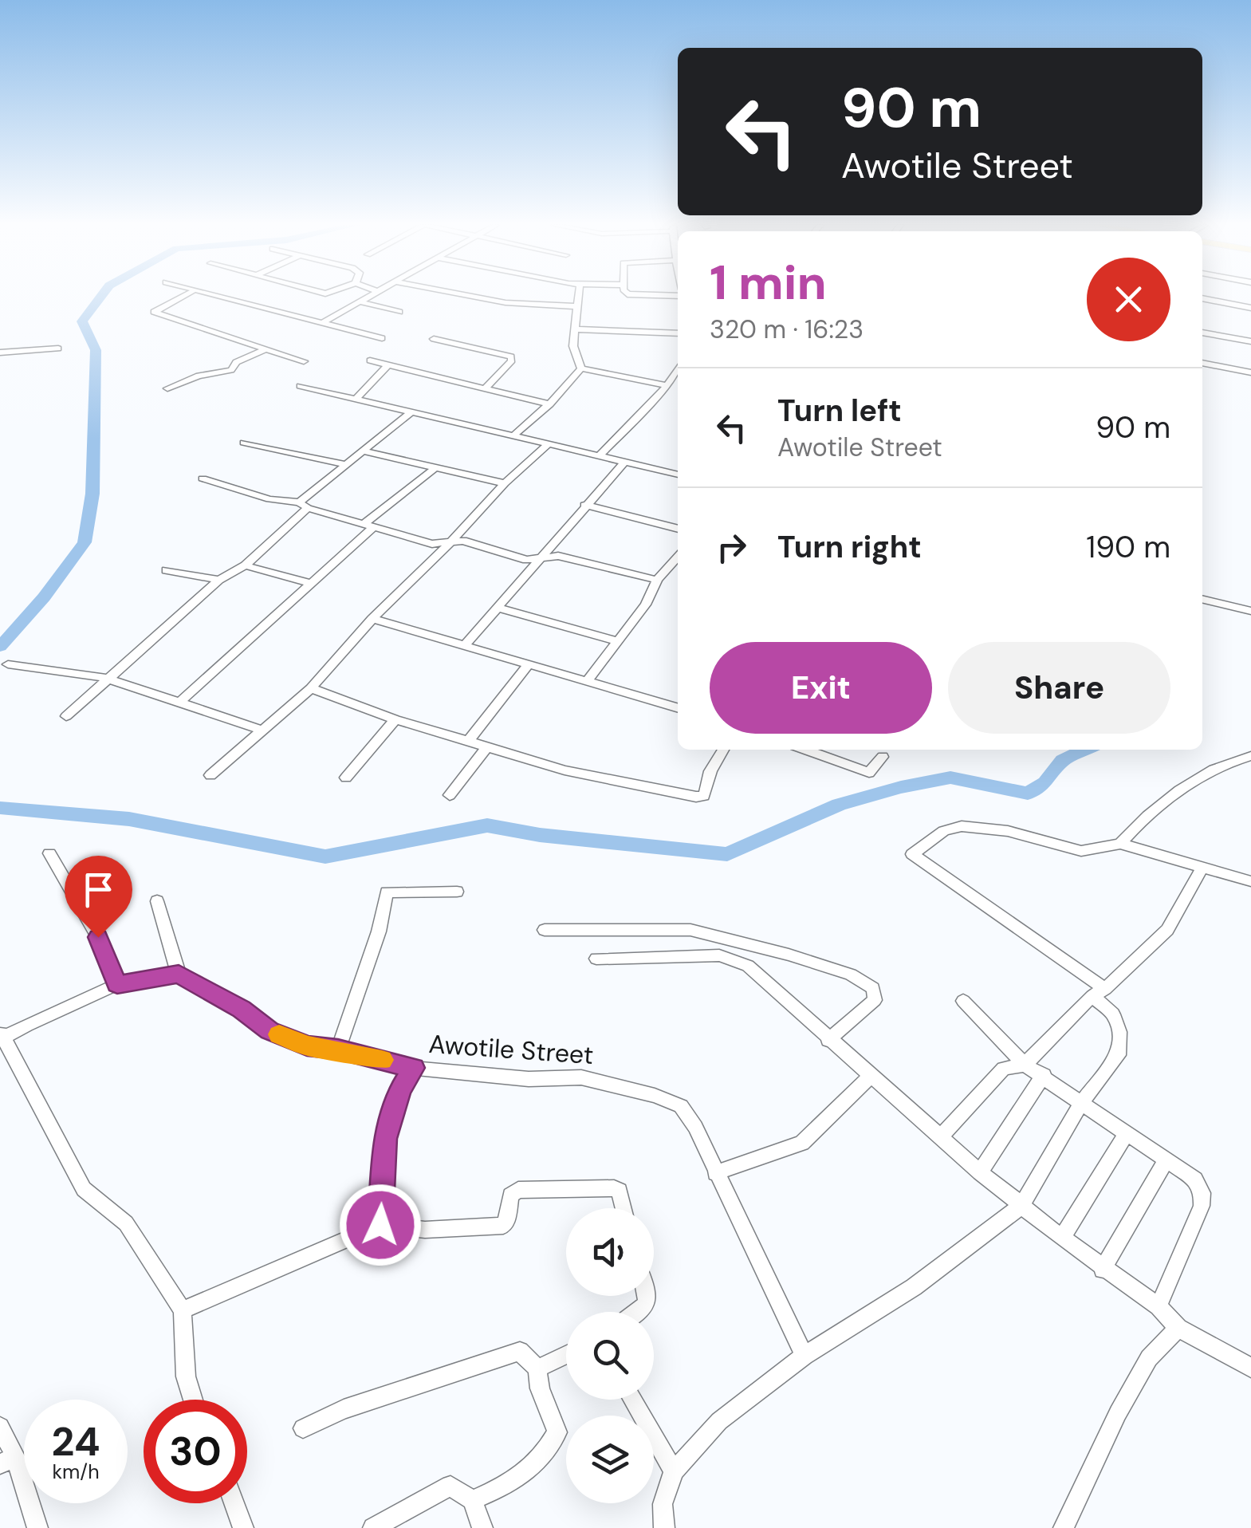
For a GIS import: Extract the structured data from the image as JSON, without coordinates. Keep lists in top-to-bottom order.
{
  "streets": {
    "street": ["Awotile Street"]
  },
  "page": {
    "turn": ["90 m", "Awotile Street"],
    "heading": ["1 min", "320 m · 16:23"],
    "list": [
      {
        "name": "Turn left",
        "note": "Awotile Street",
        "value": "90 m"
      },
      {
        "name": "Turn right",
        "value": "190 m"
      }
    ],
    "buttons": ["Exit", "Share"],
    "speed": "24 km/h",
    "limit": "30"
  }
}
